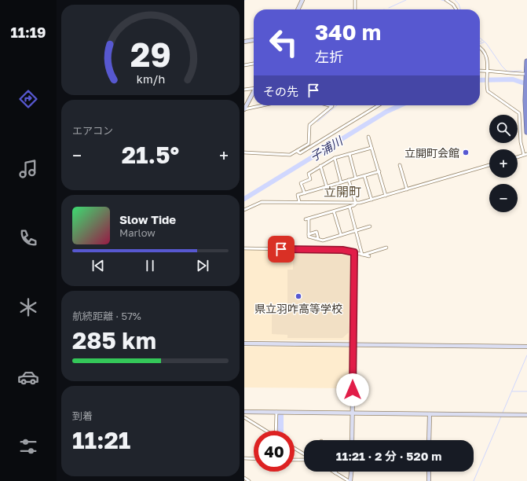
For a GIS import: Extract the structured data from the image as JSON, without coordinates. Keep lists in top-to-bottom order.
{
  "districts": ["立開町"],
  "water": ["子浦川"],
  "places": ["立開町会館", "県立羽咋高等学校"],
  "page": {
    "tabs": "11:19",
    "turn": ["340 m", "左折"],
    "then": "その先",
    "tile": [
      "エアコン",
      ["航続距離 · 57%", "285 km"],
      ["到着", "11:21"]
    ],
    "map_buttons": ["+", "−"],
    "heat": ["−", "21.5°", "+"],
    "song": ["Slow Tide", "Marlow"],
    "limit": "40",
    "trip": "11:21 · 2 分 · 520 m",
    "gauge": ["29", "km/h"]
  }
}
